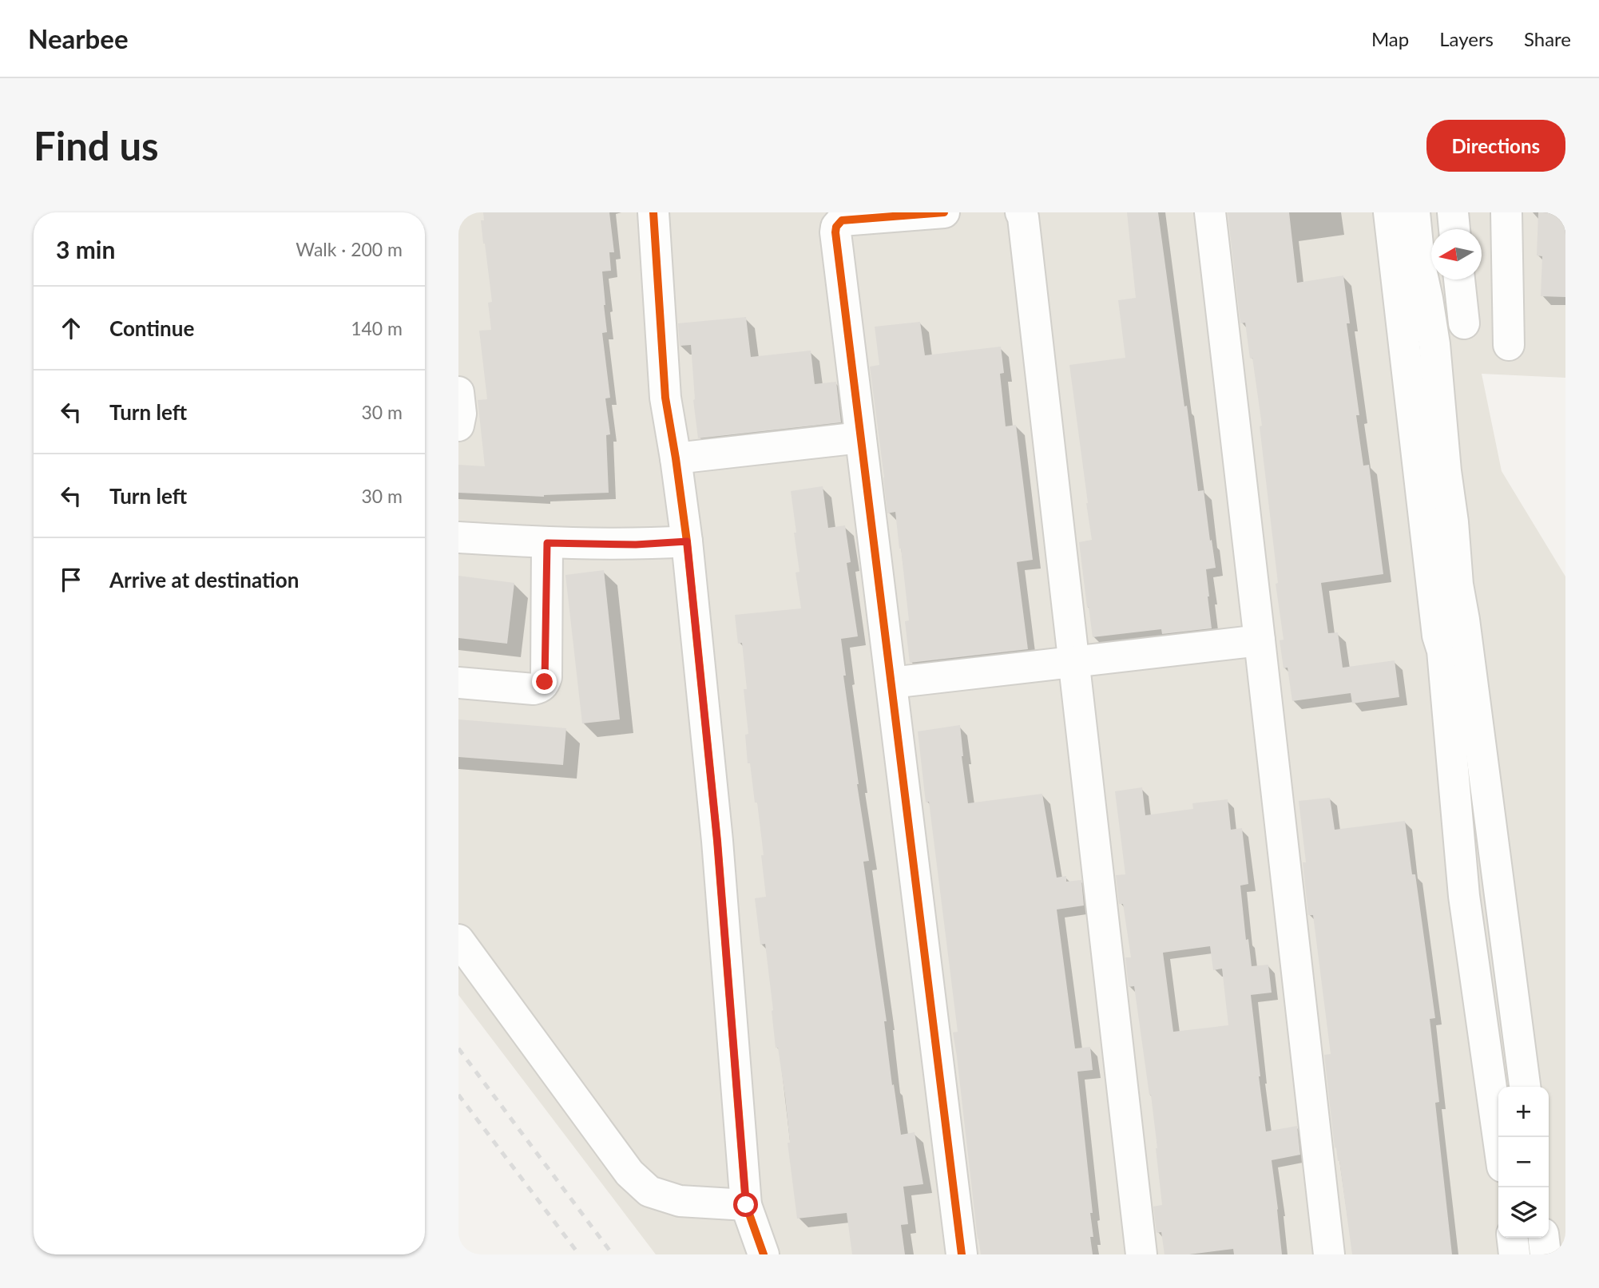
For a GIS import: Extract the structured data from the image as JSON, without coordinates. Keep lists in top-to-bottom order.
{
  "north": "left",
  "page": {
    "header": "Nearbee",
    "nav": ["Map", "Layers", "Share"],
    "buttons": "Directions",
    "title": "Find us",
    "heading": ["3 min", "Walk · 200 m"],
    "list": [
      ["Continue", "140 m"],
      ["Turn left", "30 m"],
      ["Turn left", "30 m"],
      "Arrive at destination"
    ],
    "map_buttons": ["+", "−"]
  }
}
